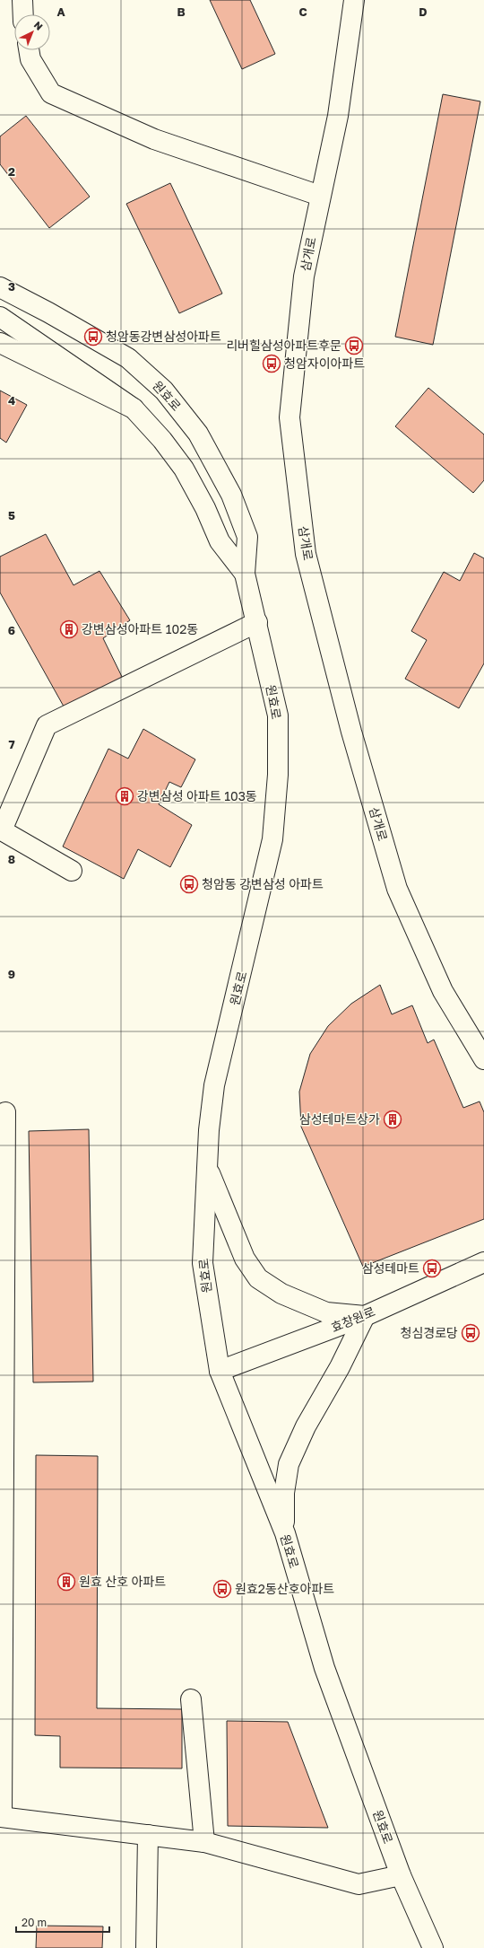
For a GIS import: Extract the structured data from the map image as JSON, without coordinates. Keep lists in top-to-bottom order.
{
  "streets": {
    "main road": ["삼개로", "원효로", "효창원로"]
  },
  "crossings": [
    ["원효로", "효창원로"]
  ],
  "places": {
    "bus stop": [
      "청암동강변삼성아파트",
      "리버힐삼성아파트후문",
      "청암자이아파트",
      "청암동 강변삼성 아파트",
      "삼성테마트",
      "청심경로당",
      "원효2동산호아파트"
    ],
    "building": [
      "강변삼성아파트 102동",
      "강변삼성 아파트 103동",
      "삼성테마트상가",
      "원효 산호 아파트"
    ]
  },
  "scale_bar": "20 m",
  "north": "top right",
  "grid": {
    "columns": [
      "A",
      "B",
      "C",
      "D"
    ],
    "rows": [
      "2",
      "3",
      "4",
      "5",
      "6",
      "7",
      "8",
      "9"
    ]
  }
}
